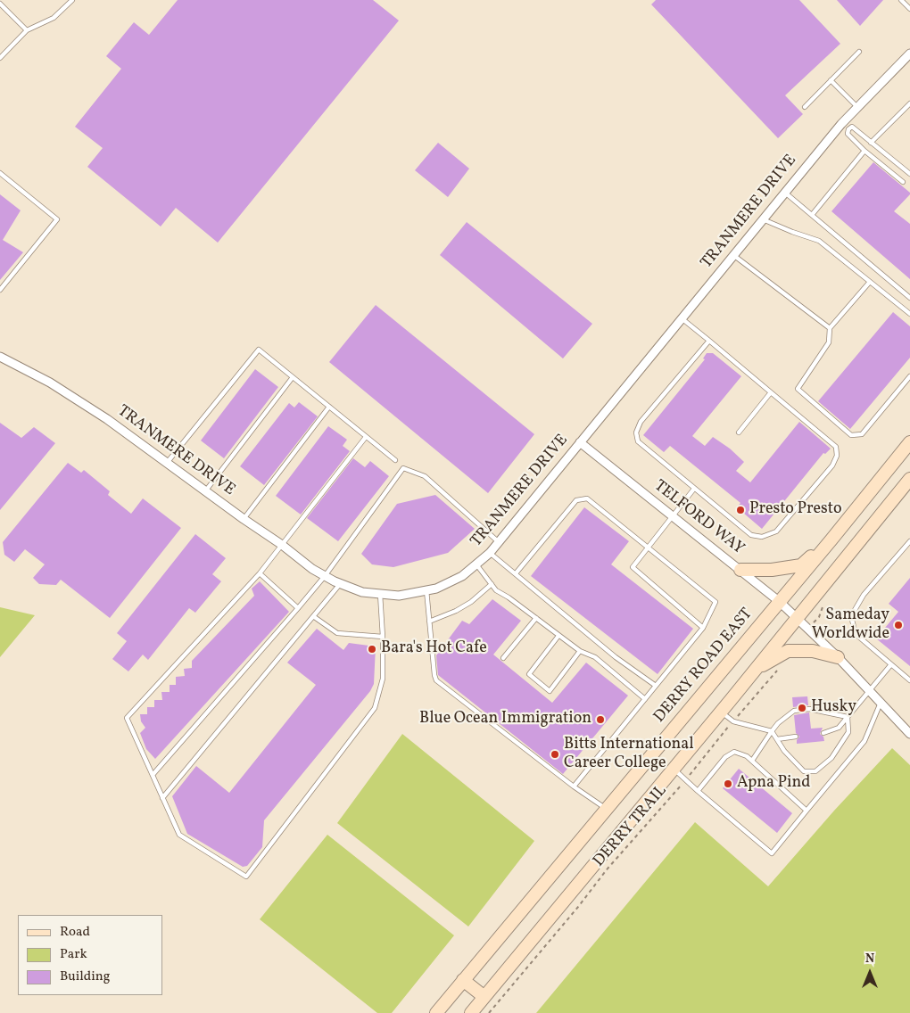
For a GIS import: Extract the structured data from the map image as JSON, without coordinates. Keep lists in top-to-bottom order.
{
  "streets": {
    "main road": ["DERRY ROAD EAST"],
    "street": ["TRANMERE DRIVE", "TELFORD WAY"],
    "path": ["DERRY TRAIL"]
  },
  "crossings": [
    ["TRANMERE DRIVE", "TELFORD WAY"],
    ["TELFORD WAY", "DERRY ROAD EAST"]
  ],
  "places": [
    "Presto Presto",
    "Sameday Worldwide",
    "Bara's Hot Cafe",
    "Husky",
    "Blue Ocean Immigration",
    "Bitts International Career College",
    "Apna Pind"
  ],
  "legend": ["Road", "Park", "Building"],
  "north": "top"
}
